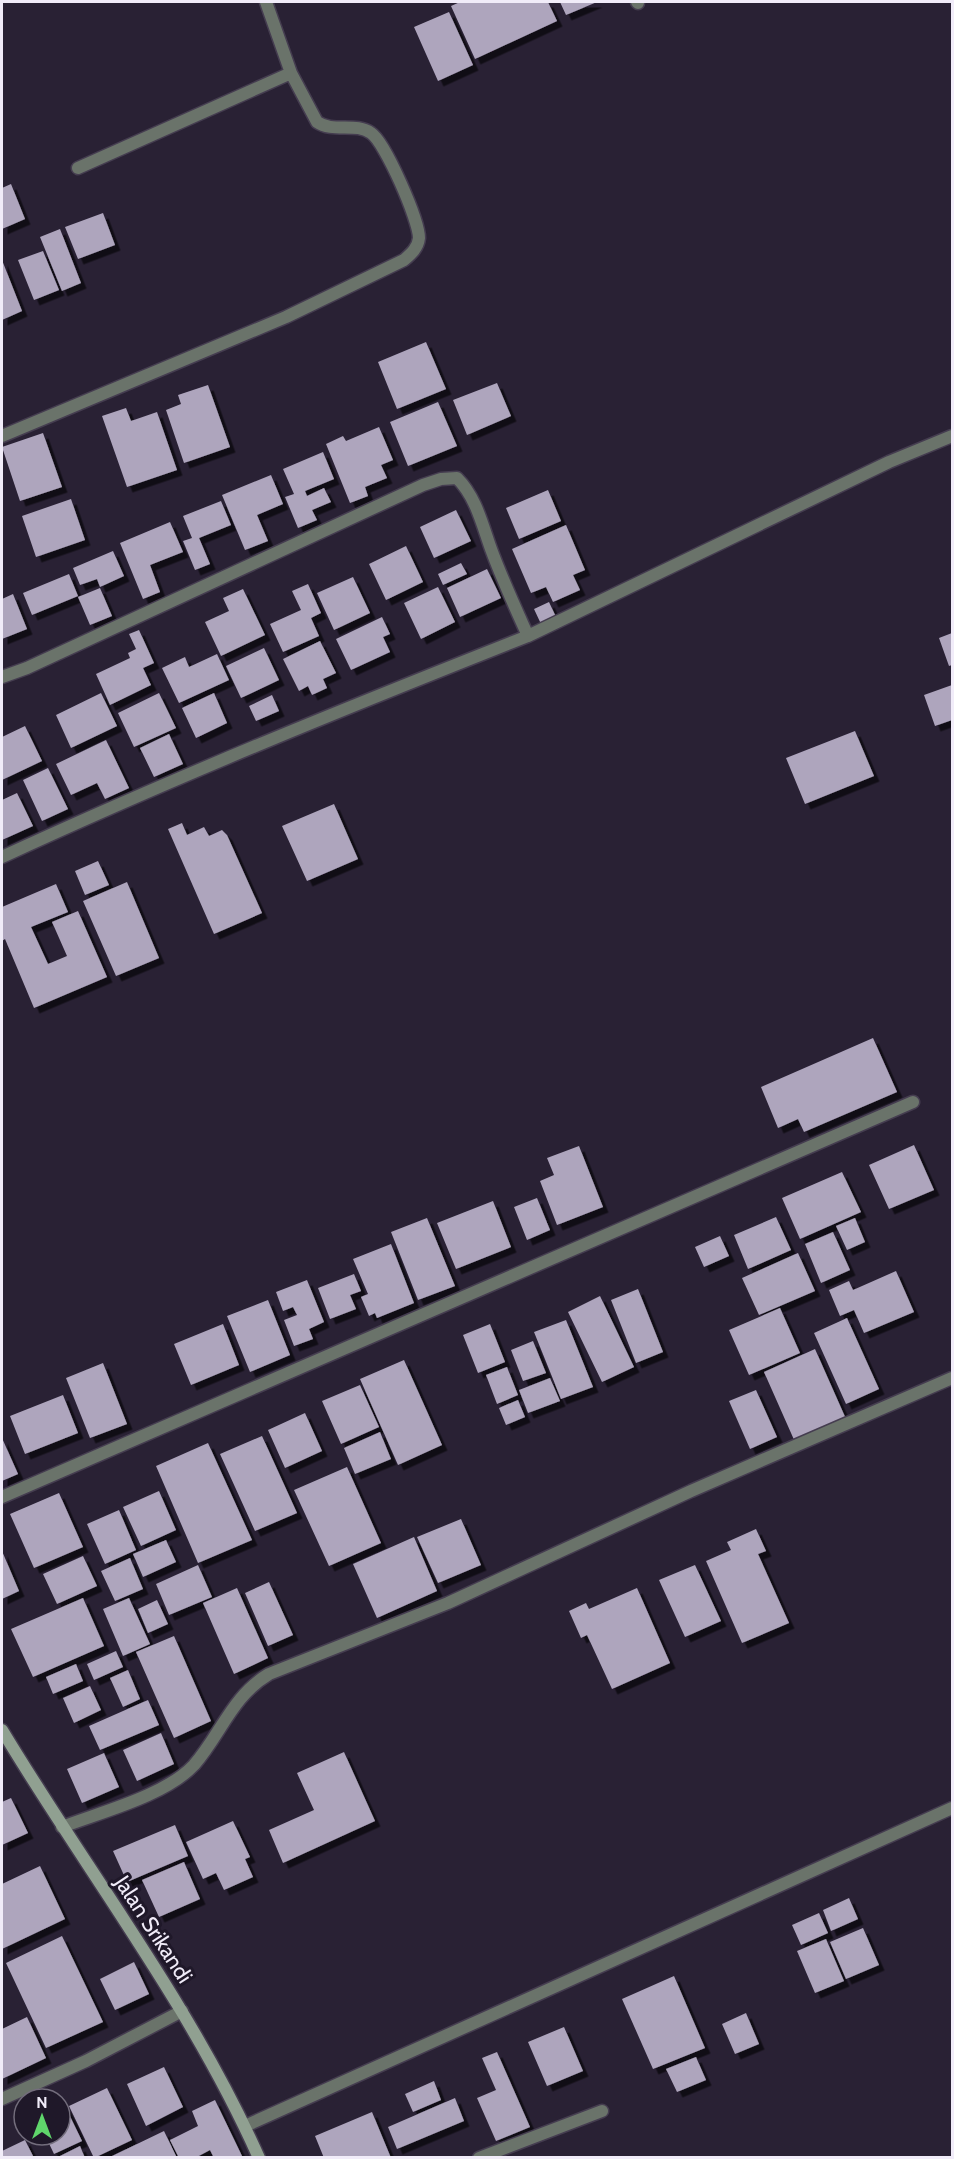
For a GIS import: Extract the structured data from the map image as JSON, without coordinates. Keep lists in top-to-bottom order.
{
  "streets": {
    "street": ["Jalan Srikandi"]
  },
  "north": "top"
}
